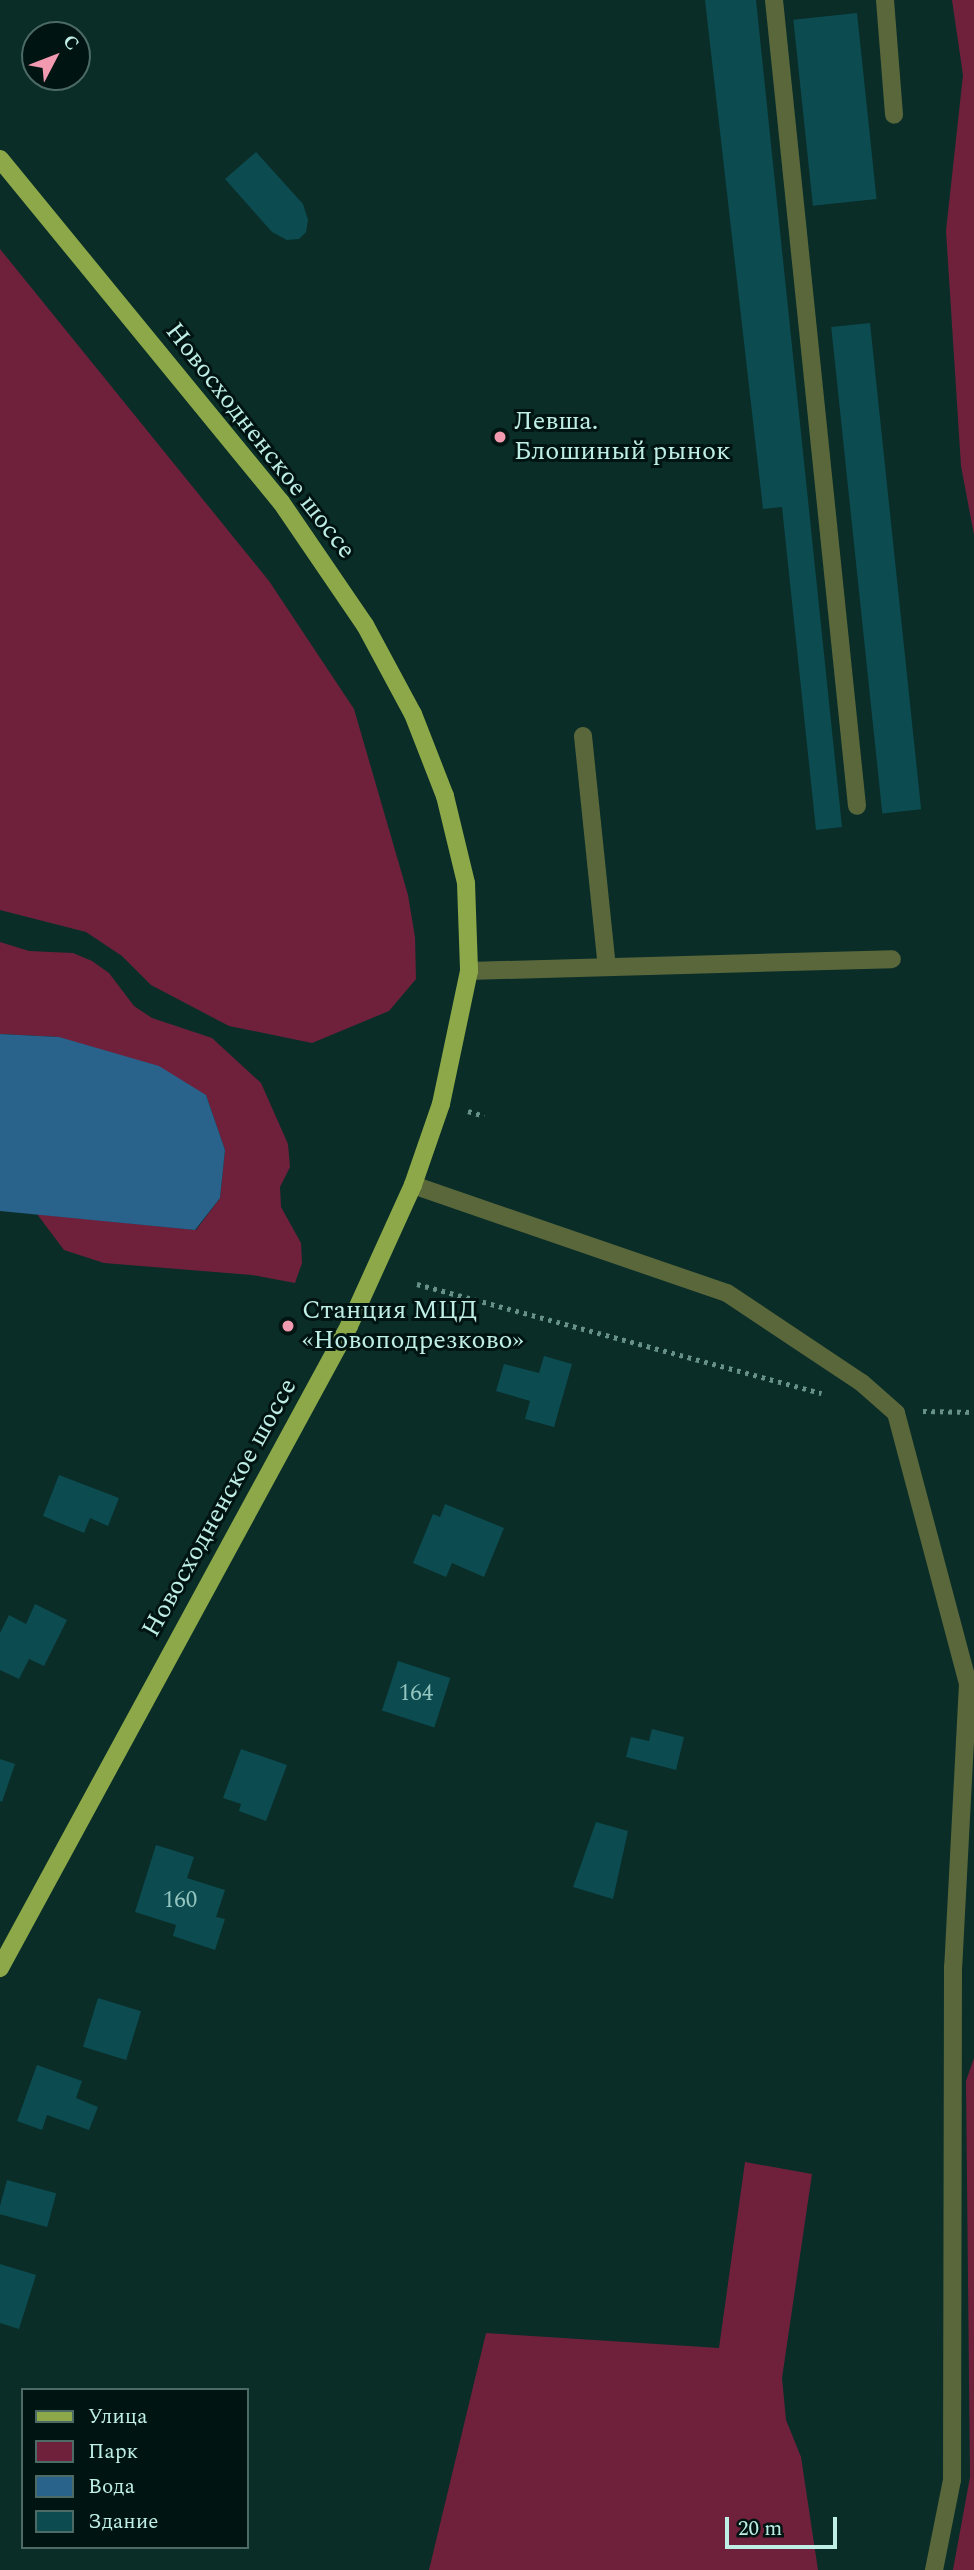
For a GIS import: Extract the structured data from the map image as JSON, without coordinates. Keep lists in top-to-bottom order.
{
  "streets": {
    "main road": ["Новосходненское шоссе"]
  },
  "places": ["Левша. Блошиный рынок", "Станция МЦД «Новоподрезково»"],
  "house_numbers": ["164", "160"],
  "legend": [
    "Улица",
    "Парк",
    "Вода",
    "Здание"
  ],
  "scale_bar": "20 m",
  "north": "top right"
}
